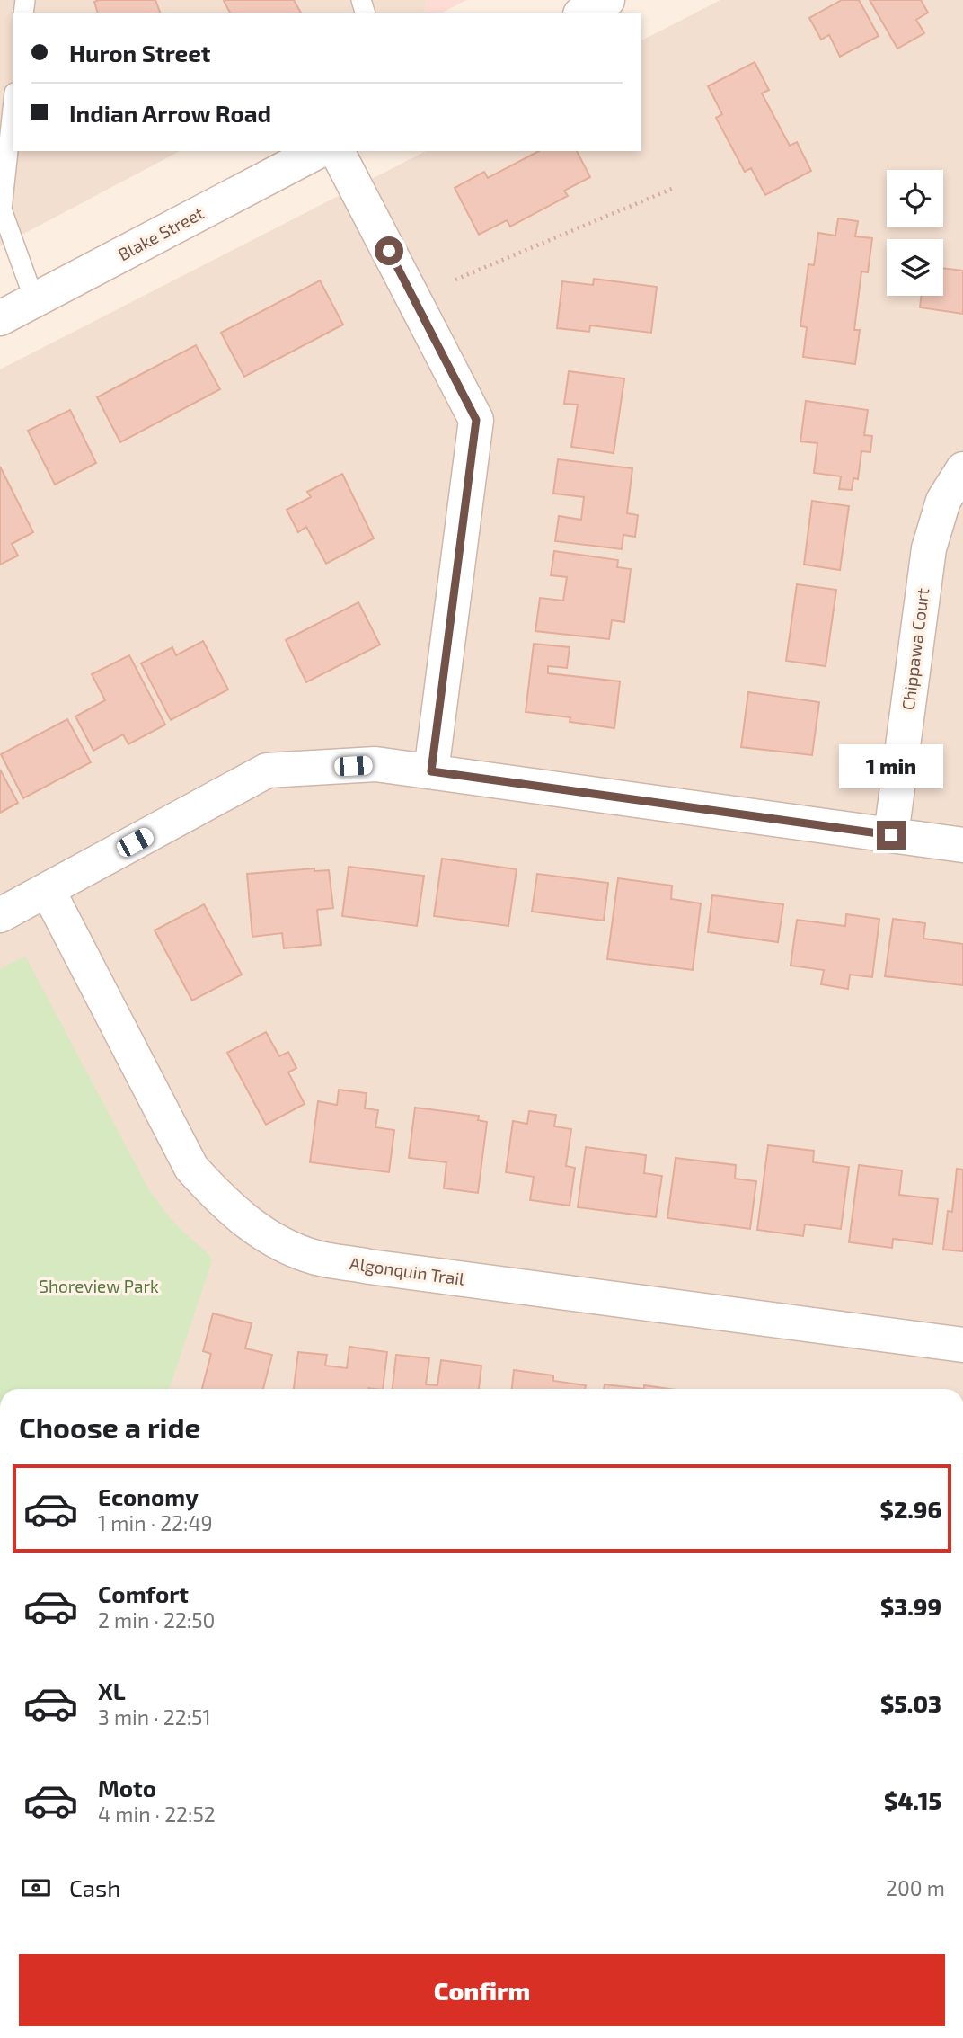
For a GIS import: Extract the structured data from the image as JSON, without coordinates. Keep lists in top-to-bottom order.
{
  "streets": {
    "street": ["Blake Street", "Chippawa Court", "Algonquin Trail"]
  },
  "parks": ["Shoreview Park"],
  "page": {
    "banner": ["Huron Street", "Indian Arrow Road"],
    "bubble": "1 min",
    "heading": "Choose a ride",
    "list": [
      {
        "name": "Economy",
        "note": "1 min · 22:49",
        "value": "$2.96"
      },
      {
        "name": "Comfort",
        "note": "2 min · 22:50",
        "value": "$3.99"
      },
      {
        "name": "XL",
        "note": "3 min · 22:51",
        "value": "$5.03"
      },
      {
        "name": "Moto",
        "note": "4 min · 22:52",
        "value": "$4.15"
      }
    ],
    "pay": ["Cash", "200 m"],
    "buttons": "Confirm"
  }
}
